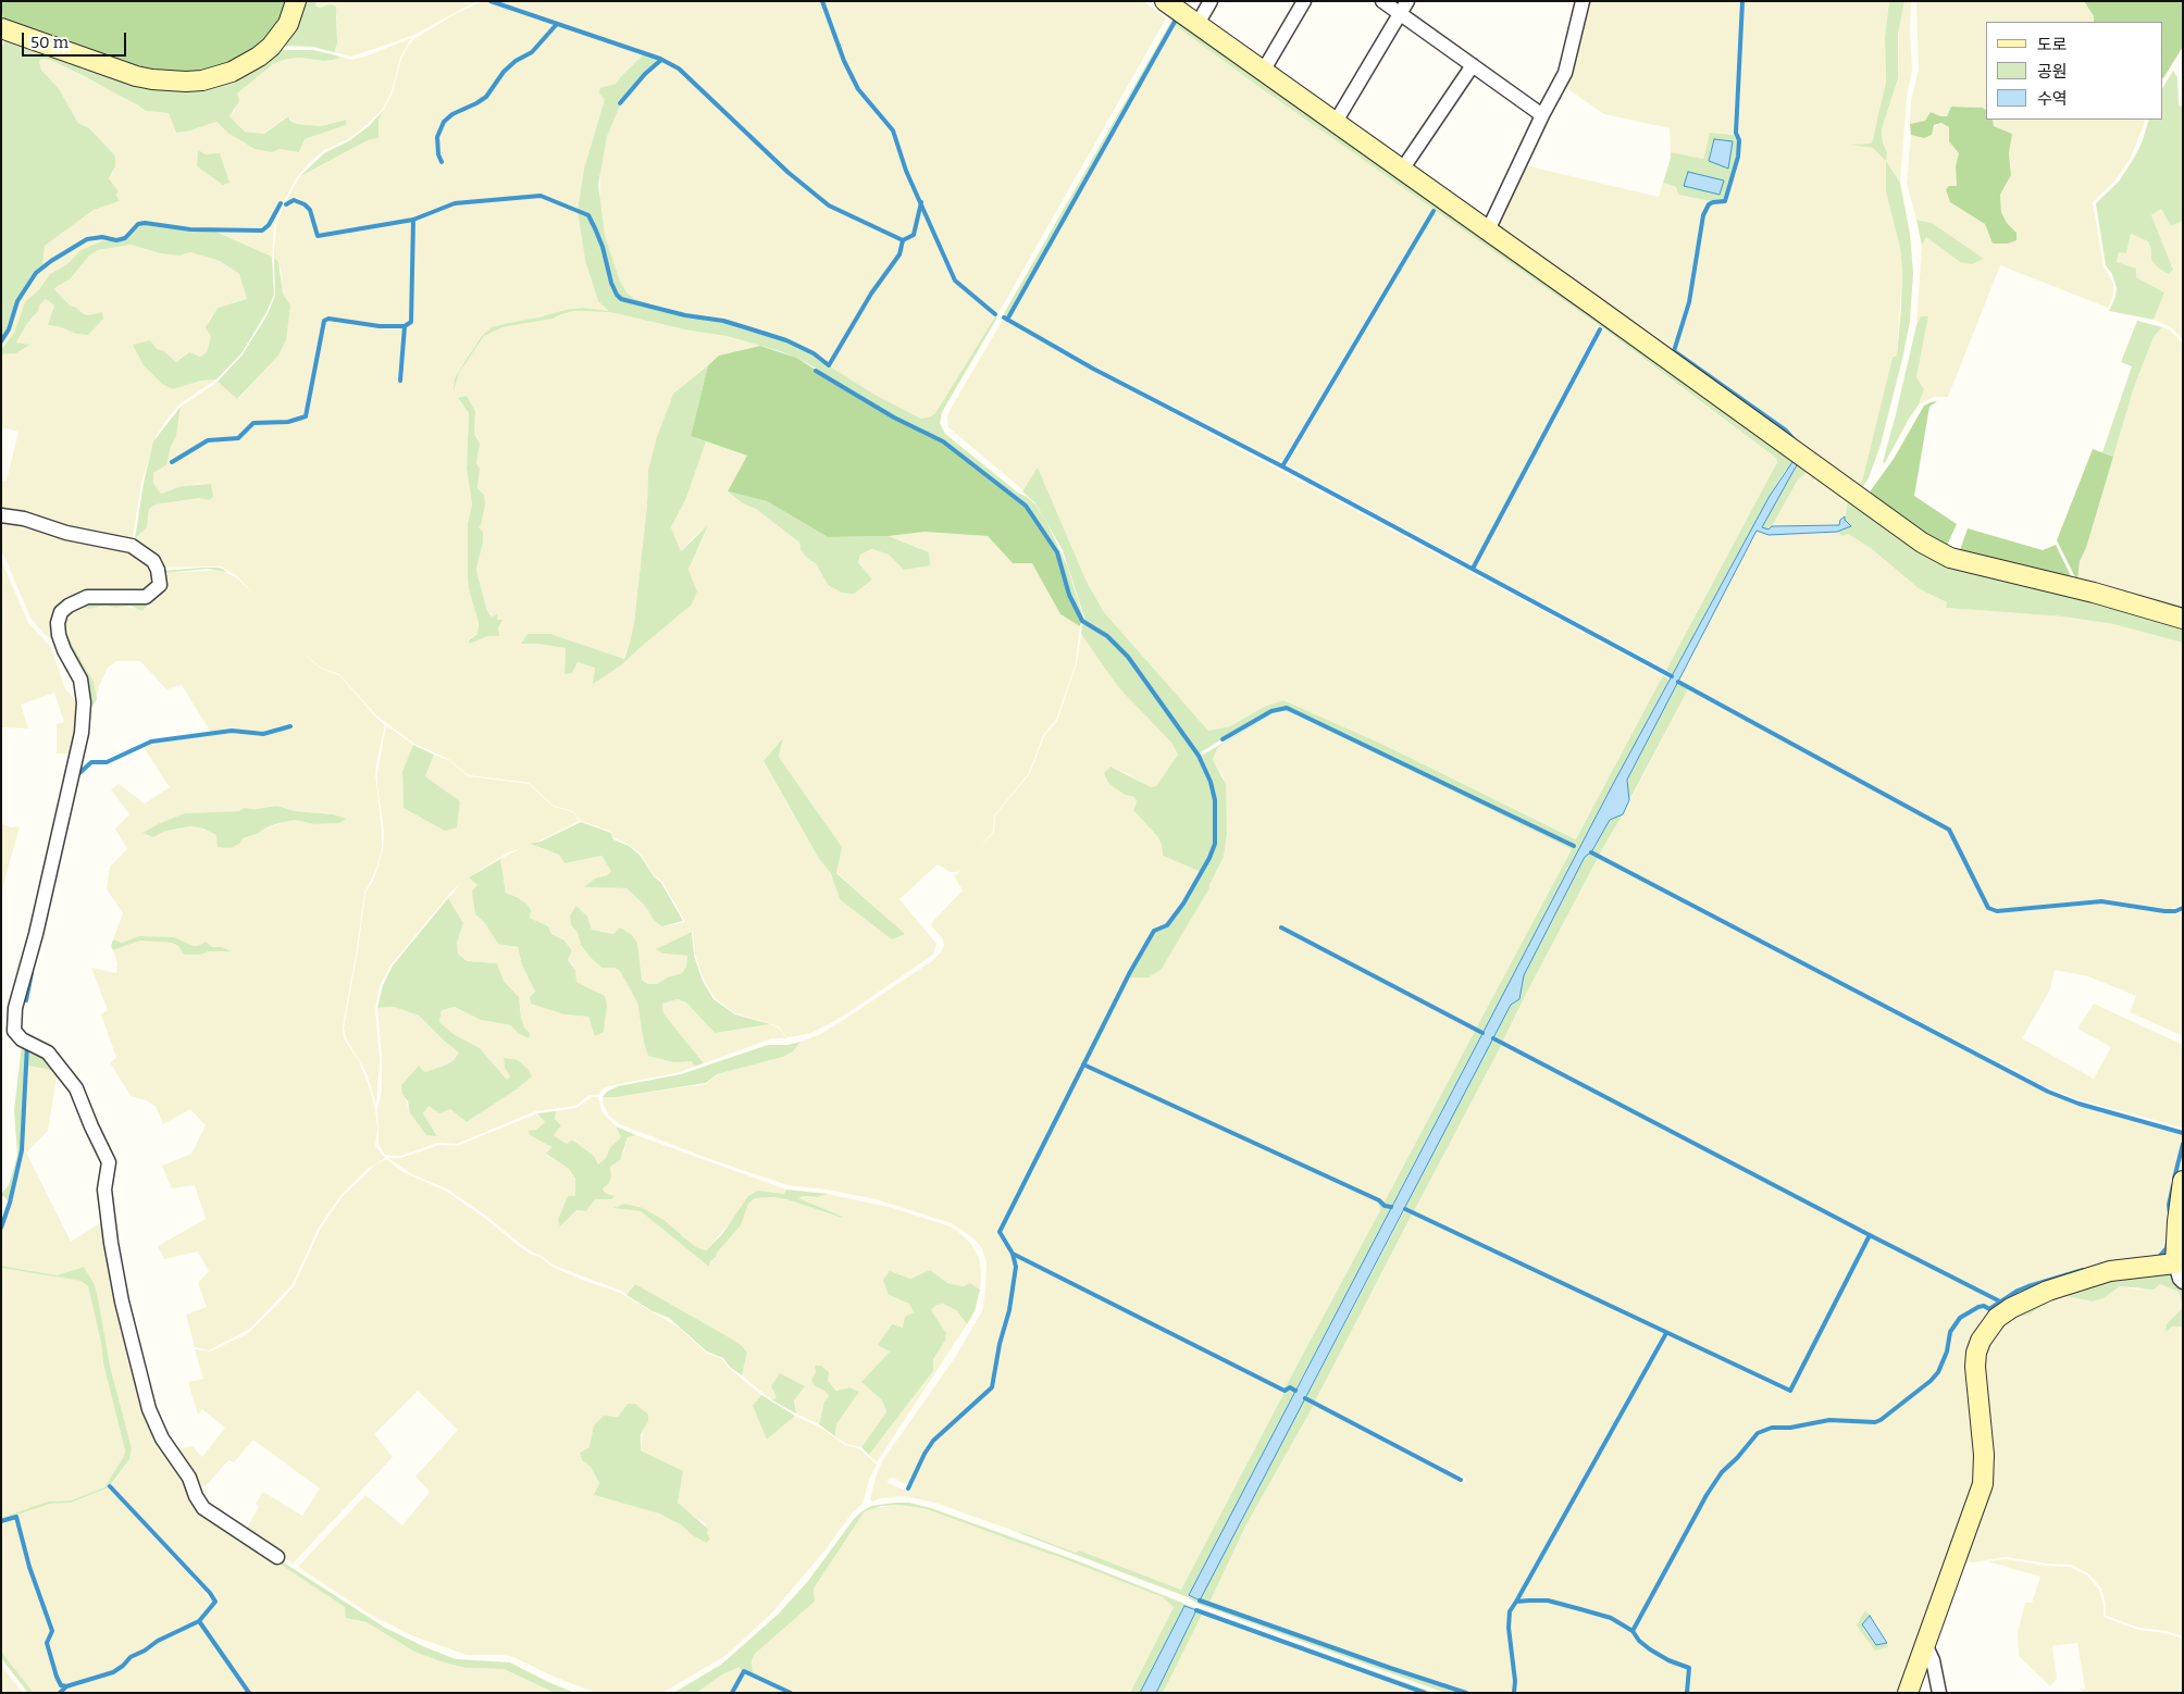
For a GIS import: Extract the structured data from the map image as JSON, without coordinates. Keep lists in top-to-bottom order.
{
  "legend": ["도로", "공원", "수역"],
  "scale_bar": "50 m"
}
